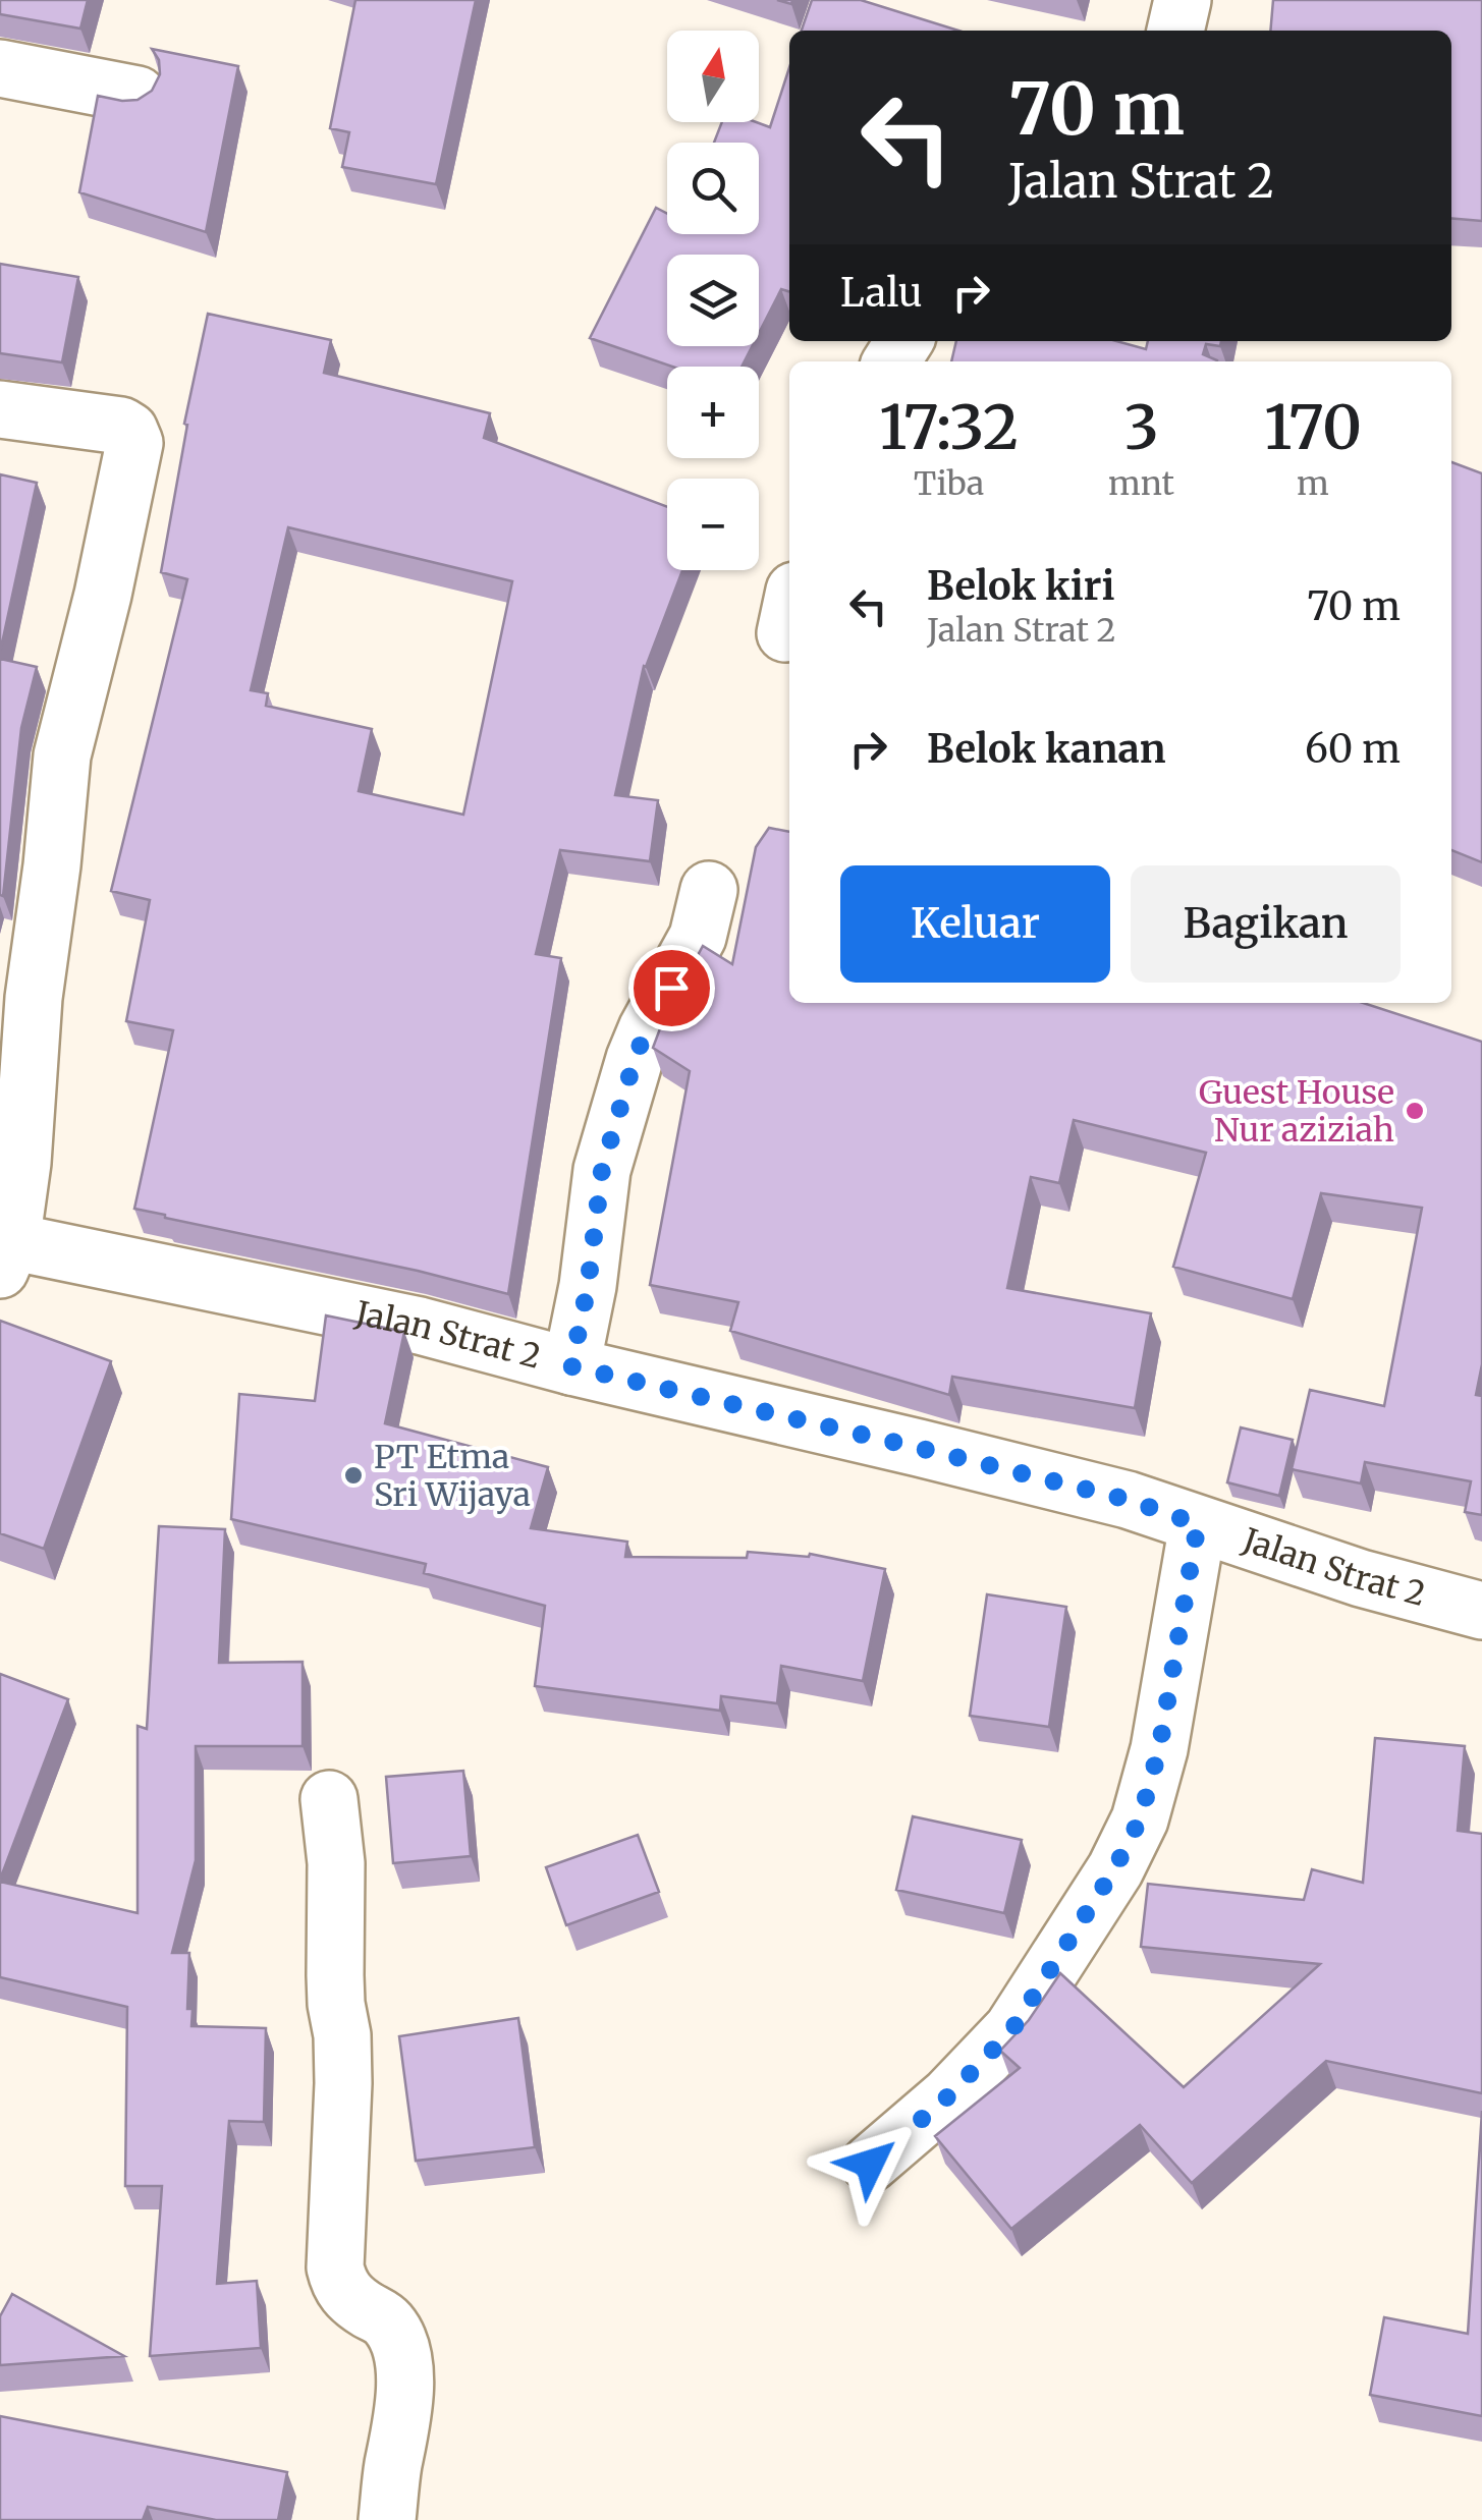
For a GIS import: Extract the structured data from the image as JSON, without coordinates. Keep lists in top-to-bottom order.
{
  "streets": {
    "street": ["Jalan Strat 2"]
  },
  "places": ["Guest House Nur aziziah", "PT Etma Sri Wijaya"],
  "north": "top",
  "page": {
    "map_buttons": ["+", "−"],
    "turn": ["70 m", "Jalan Strat 2"],
    "then": "Lalu",
    "eta": [
      "17:32",
      "Tiba",
      "3",
      "mnt",
      "170",
      "m"
    ],
    "list": [
      {
        "name": "Belok kiri",
        "note": "Jalan Strat 2",
        "value": "70 m"
      },
      {
        "name": "Belok kanan",
        "value": "60 m"
      }
    ],
    "buttons": ["Keluar", "Bagikan"]
  }
}
